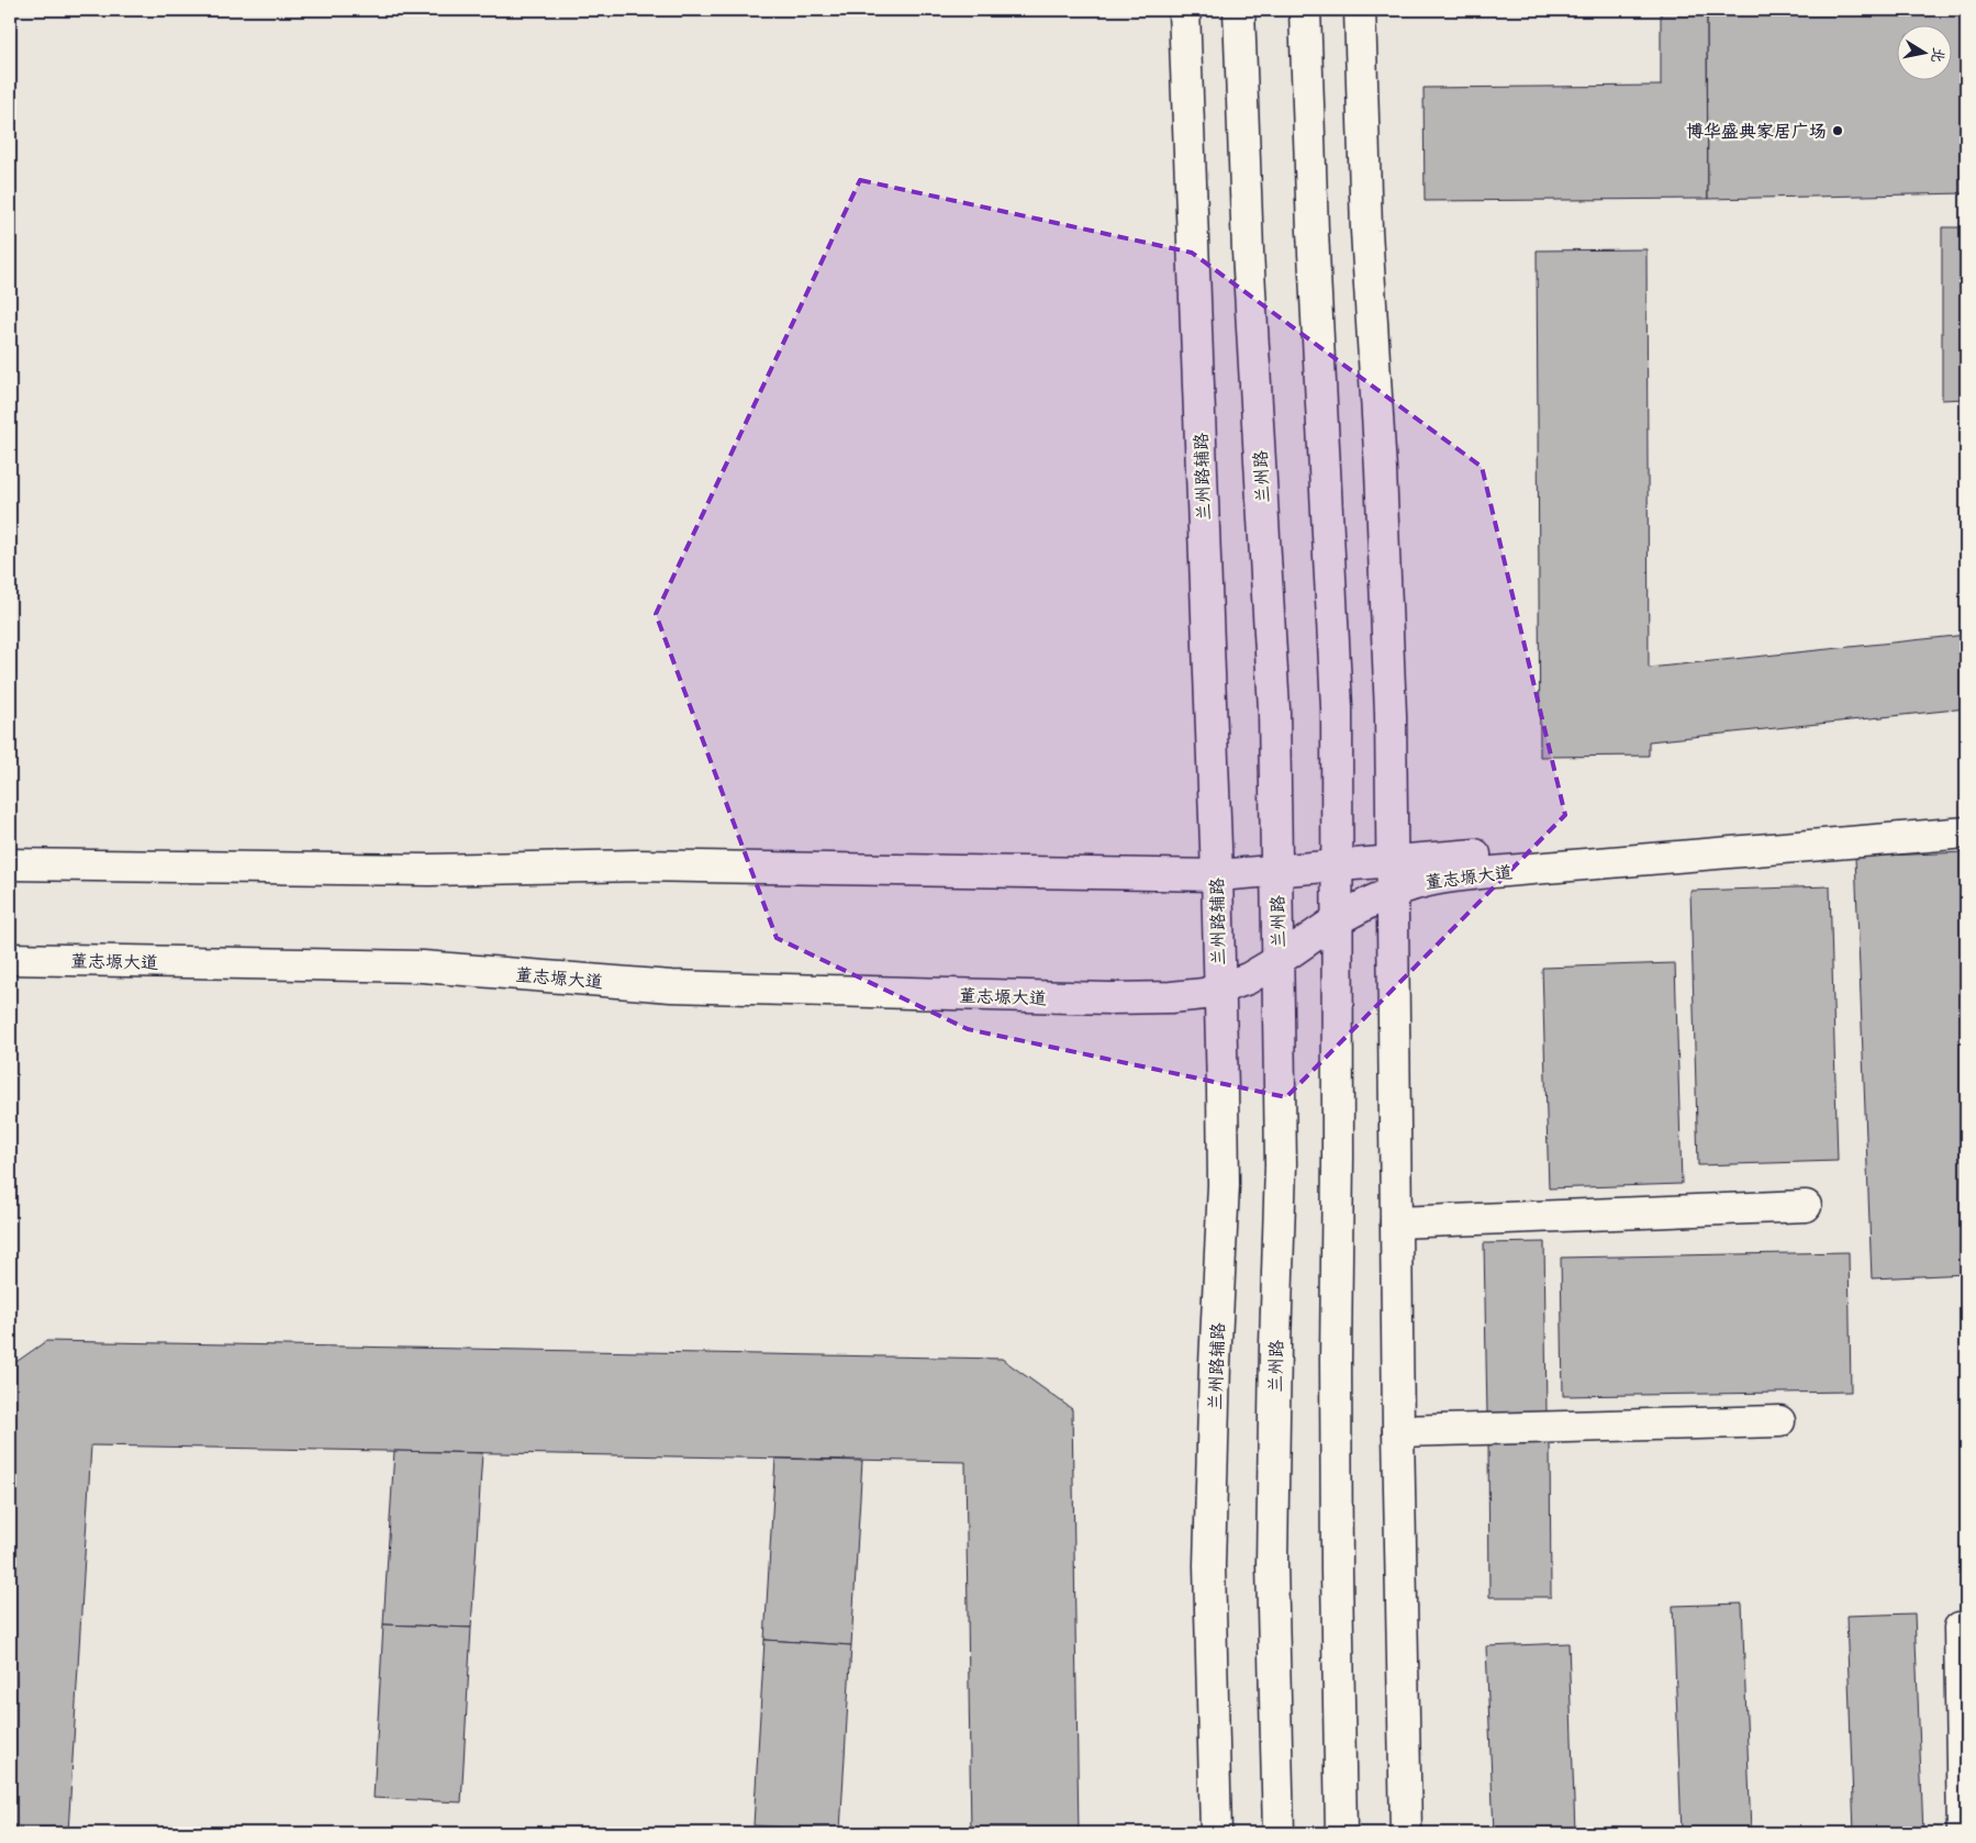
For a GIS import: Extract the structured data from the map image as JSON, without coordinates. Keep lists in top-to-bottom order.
{
  "streets": {
    "main road": ["兰州路辅路", "兰州路", "董志塬大道"]
  },
  "crossings": [
    ["兰州路辅路", "董志塬大道"],
    ["兰州路", "董志塬大道"]
  ],
  "places": ["博华盛典家居广场"],
  "north": "right"
}
